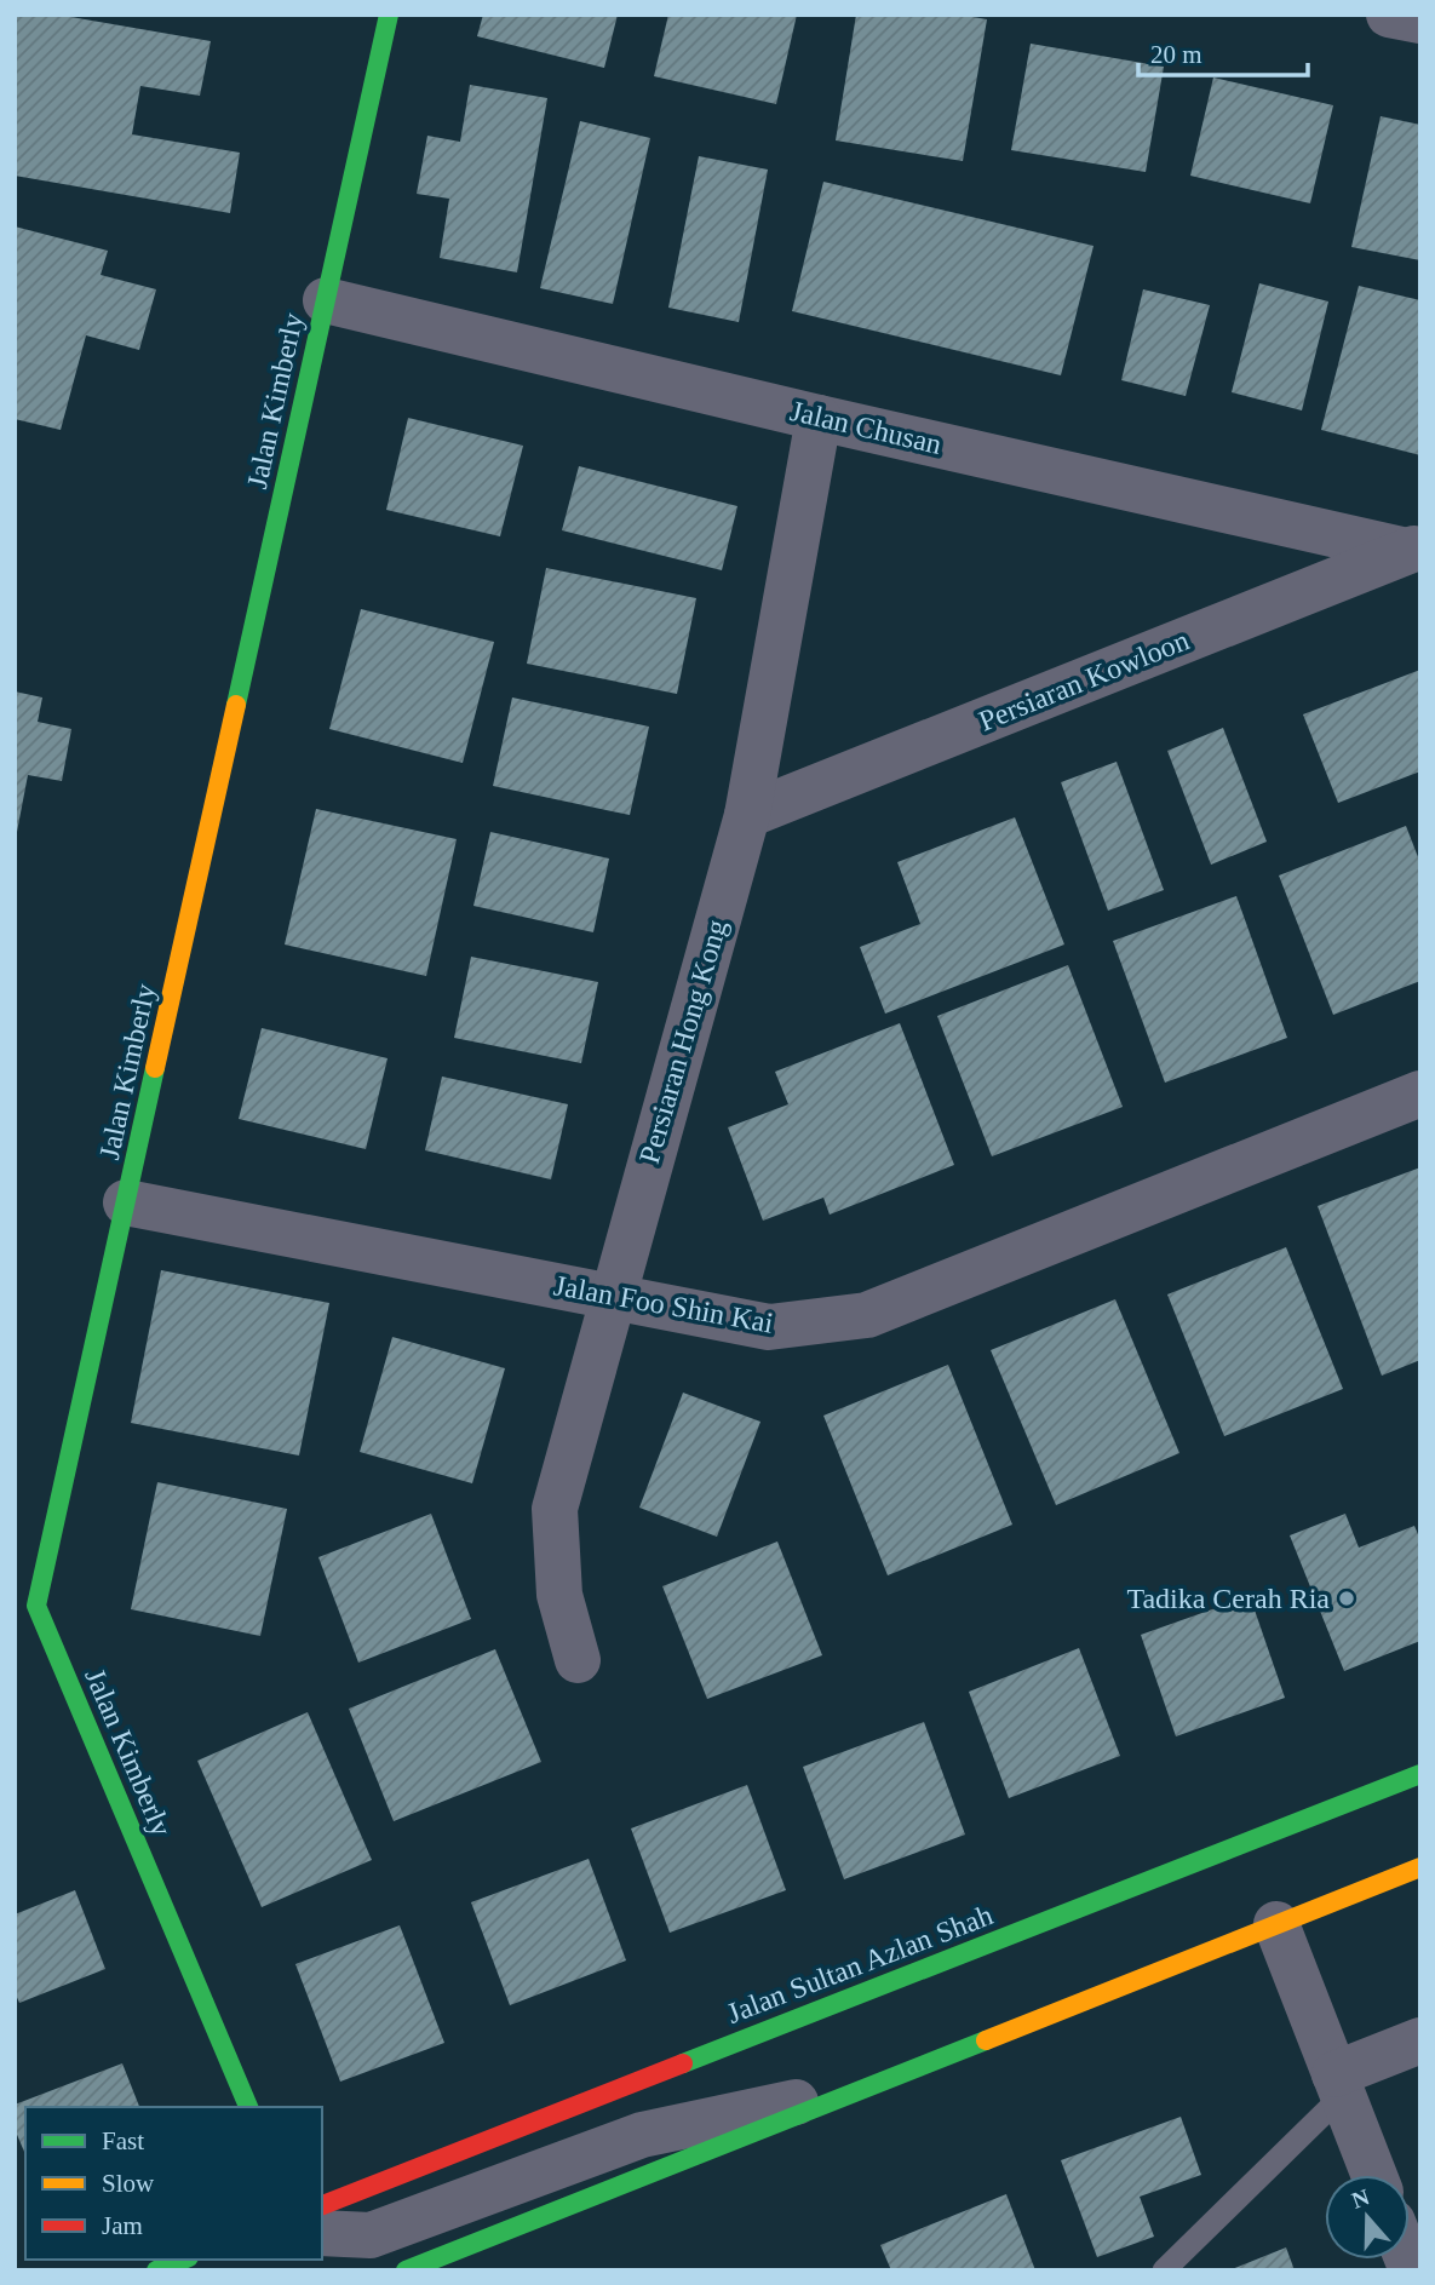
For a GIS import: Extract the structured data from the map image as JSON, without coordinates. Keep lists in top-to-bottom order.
{
  "streets": {
    "main road": ["Jalan Kimberly", "Jalan Sultan Azlan Shah"],
    "street": [
      "Jalan Chusan",
      "Persiaran Kowloon",
      "Persiaran Hong Kong",
      "Jalan Foo Shin Kai"
    ]
  },
  "crossings": [
    ["Jalan Kimberly", "Jalan Chusan"],
    ["Jalan Kimberly", "Jalan Foo Shin Kai"],
    ["Jalan Chusan", "Persiaran Kowloon"],
    ["Jalan Chusan", "Persiaran Hong Kong"],
    ["Persiaran Kowloon", "Persiaran Hong Kong"],
    ["Persiaran Hong Kong", "Jalan Foo Shin Kai"]
  ],
  "places": ["Tadika Cerah Ria"],
  "legend": ["Fast", "Slow", "Jam"],
  "scale_bar": "20 m",
  "north": "top"
}
